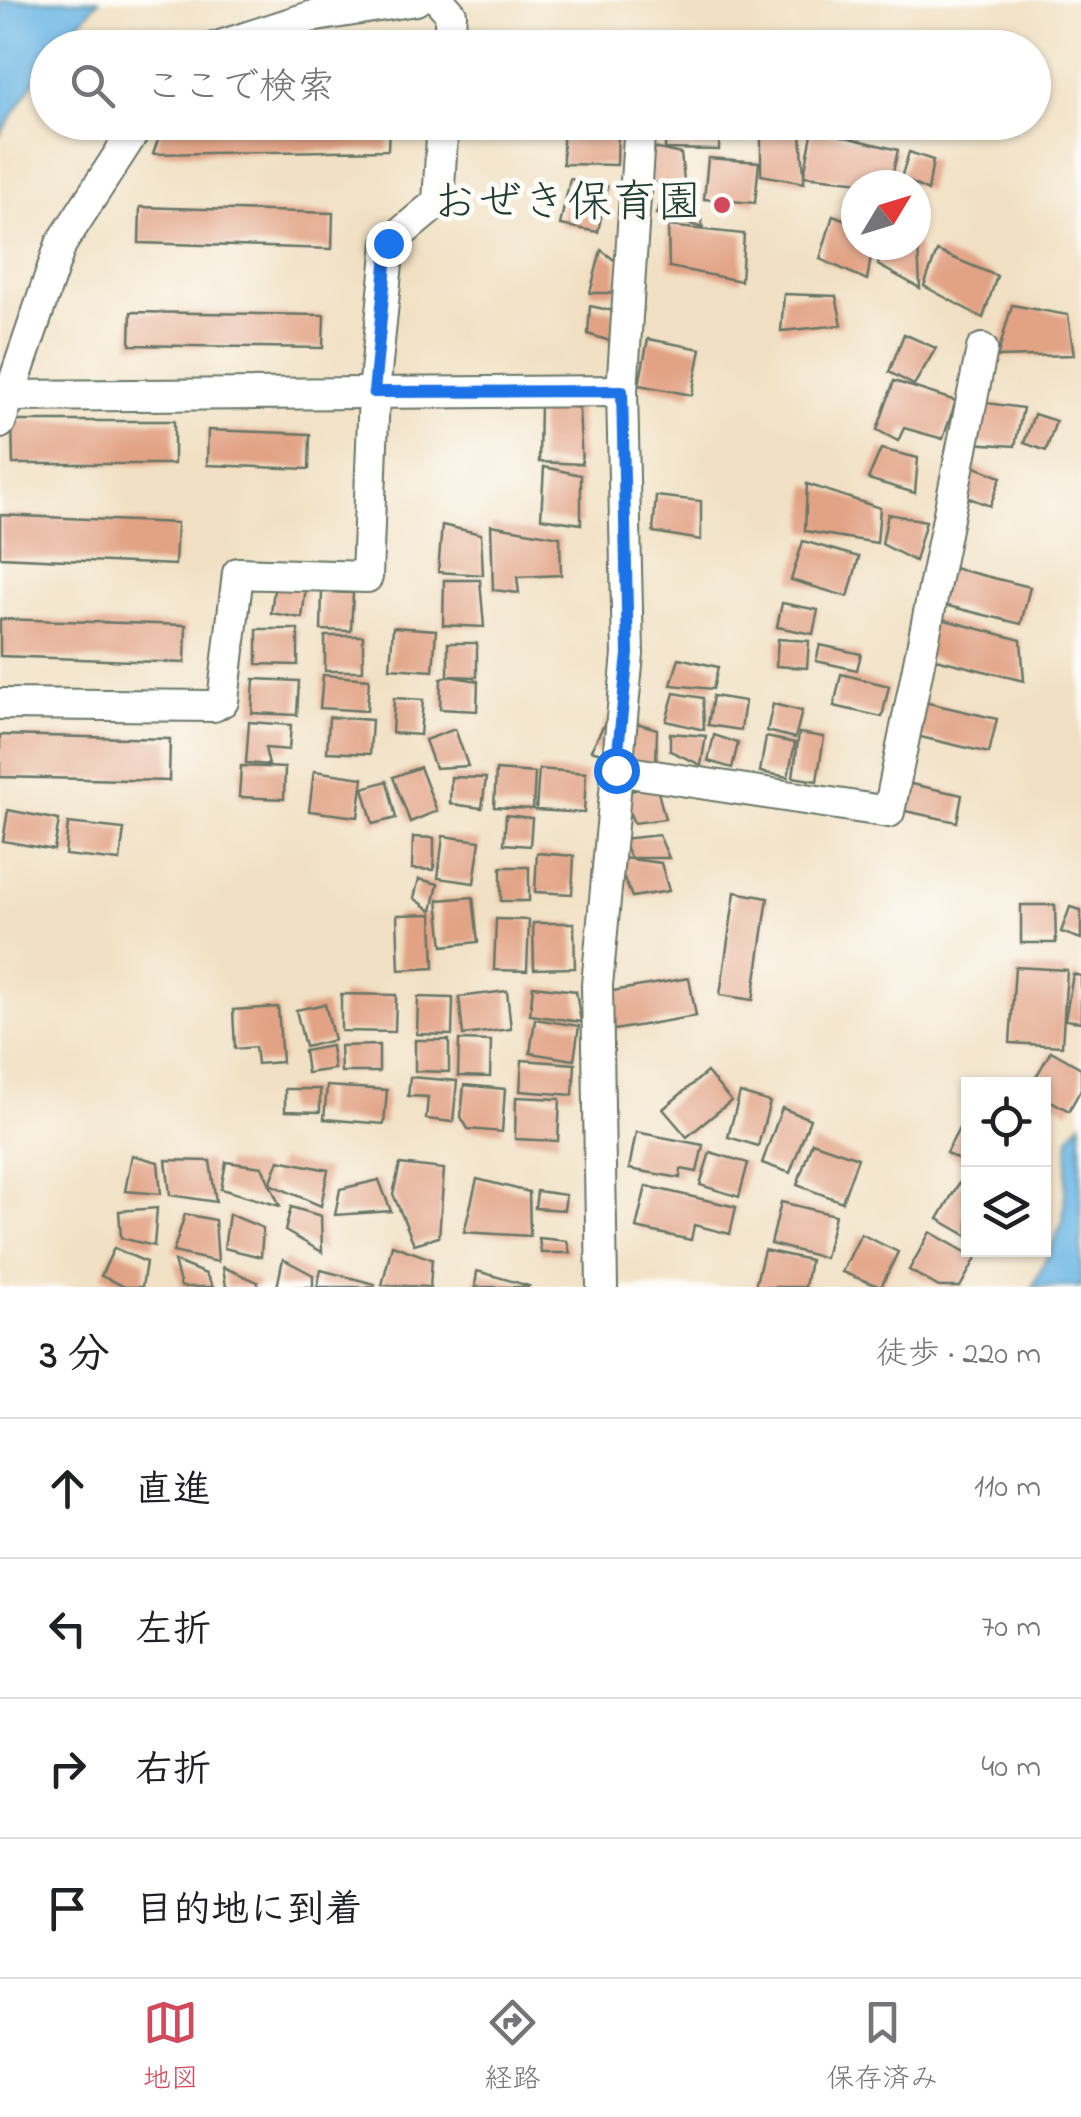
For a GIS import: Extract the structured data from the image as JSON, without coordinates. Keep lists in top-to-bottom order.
{
  "places": ["おぜき保育園"],
  "north": "top right",
  "page": {
    "search": "ここで検索",
    "heading": ["3 分", "徒歩 · 220 m"],
    "list": [
      ["直進", "110 m"],
      ["左折", "70 m"],
      ["右折", "40 m"],
      "目的地に到着"
    ],
    "nav": ["地図", "経路", "保存済み"]
  }
}
